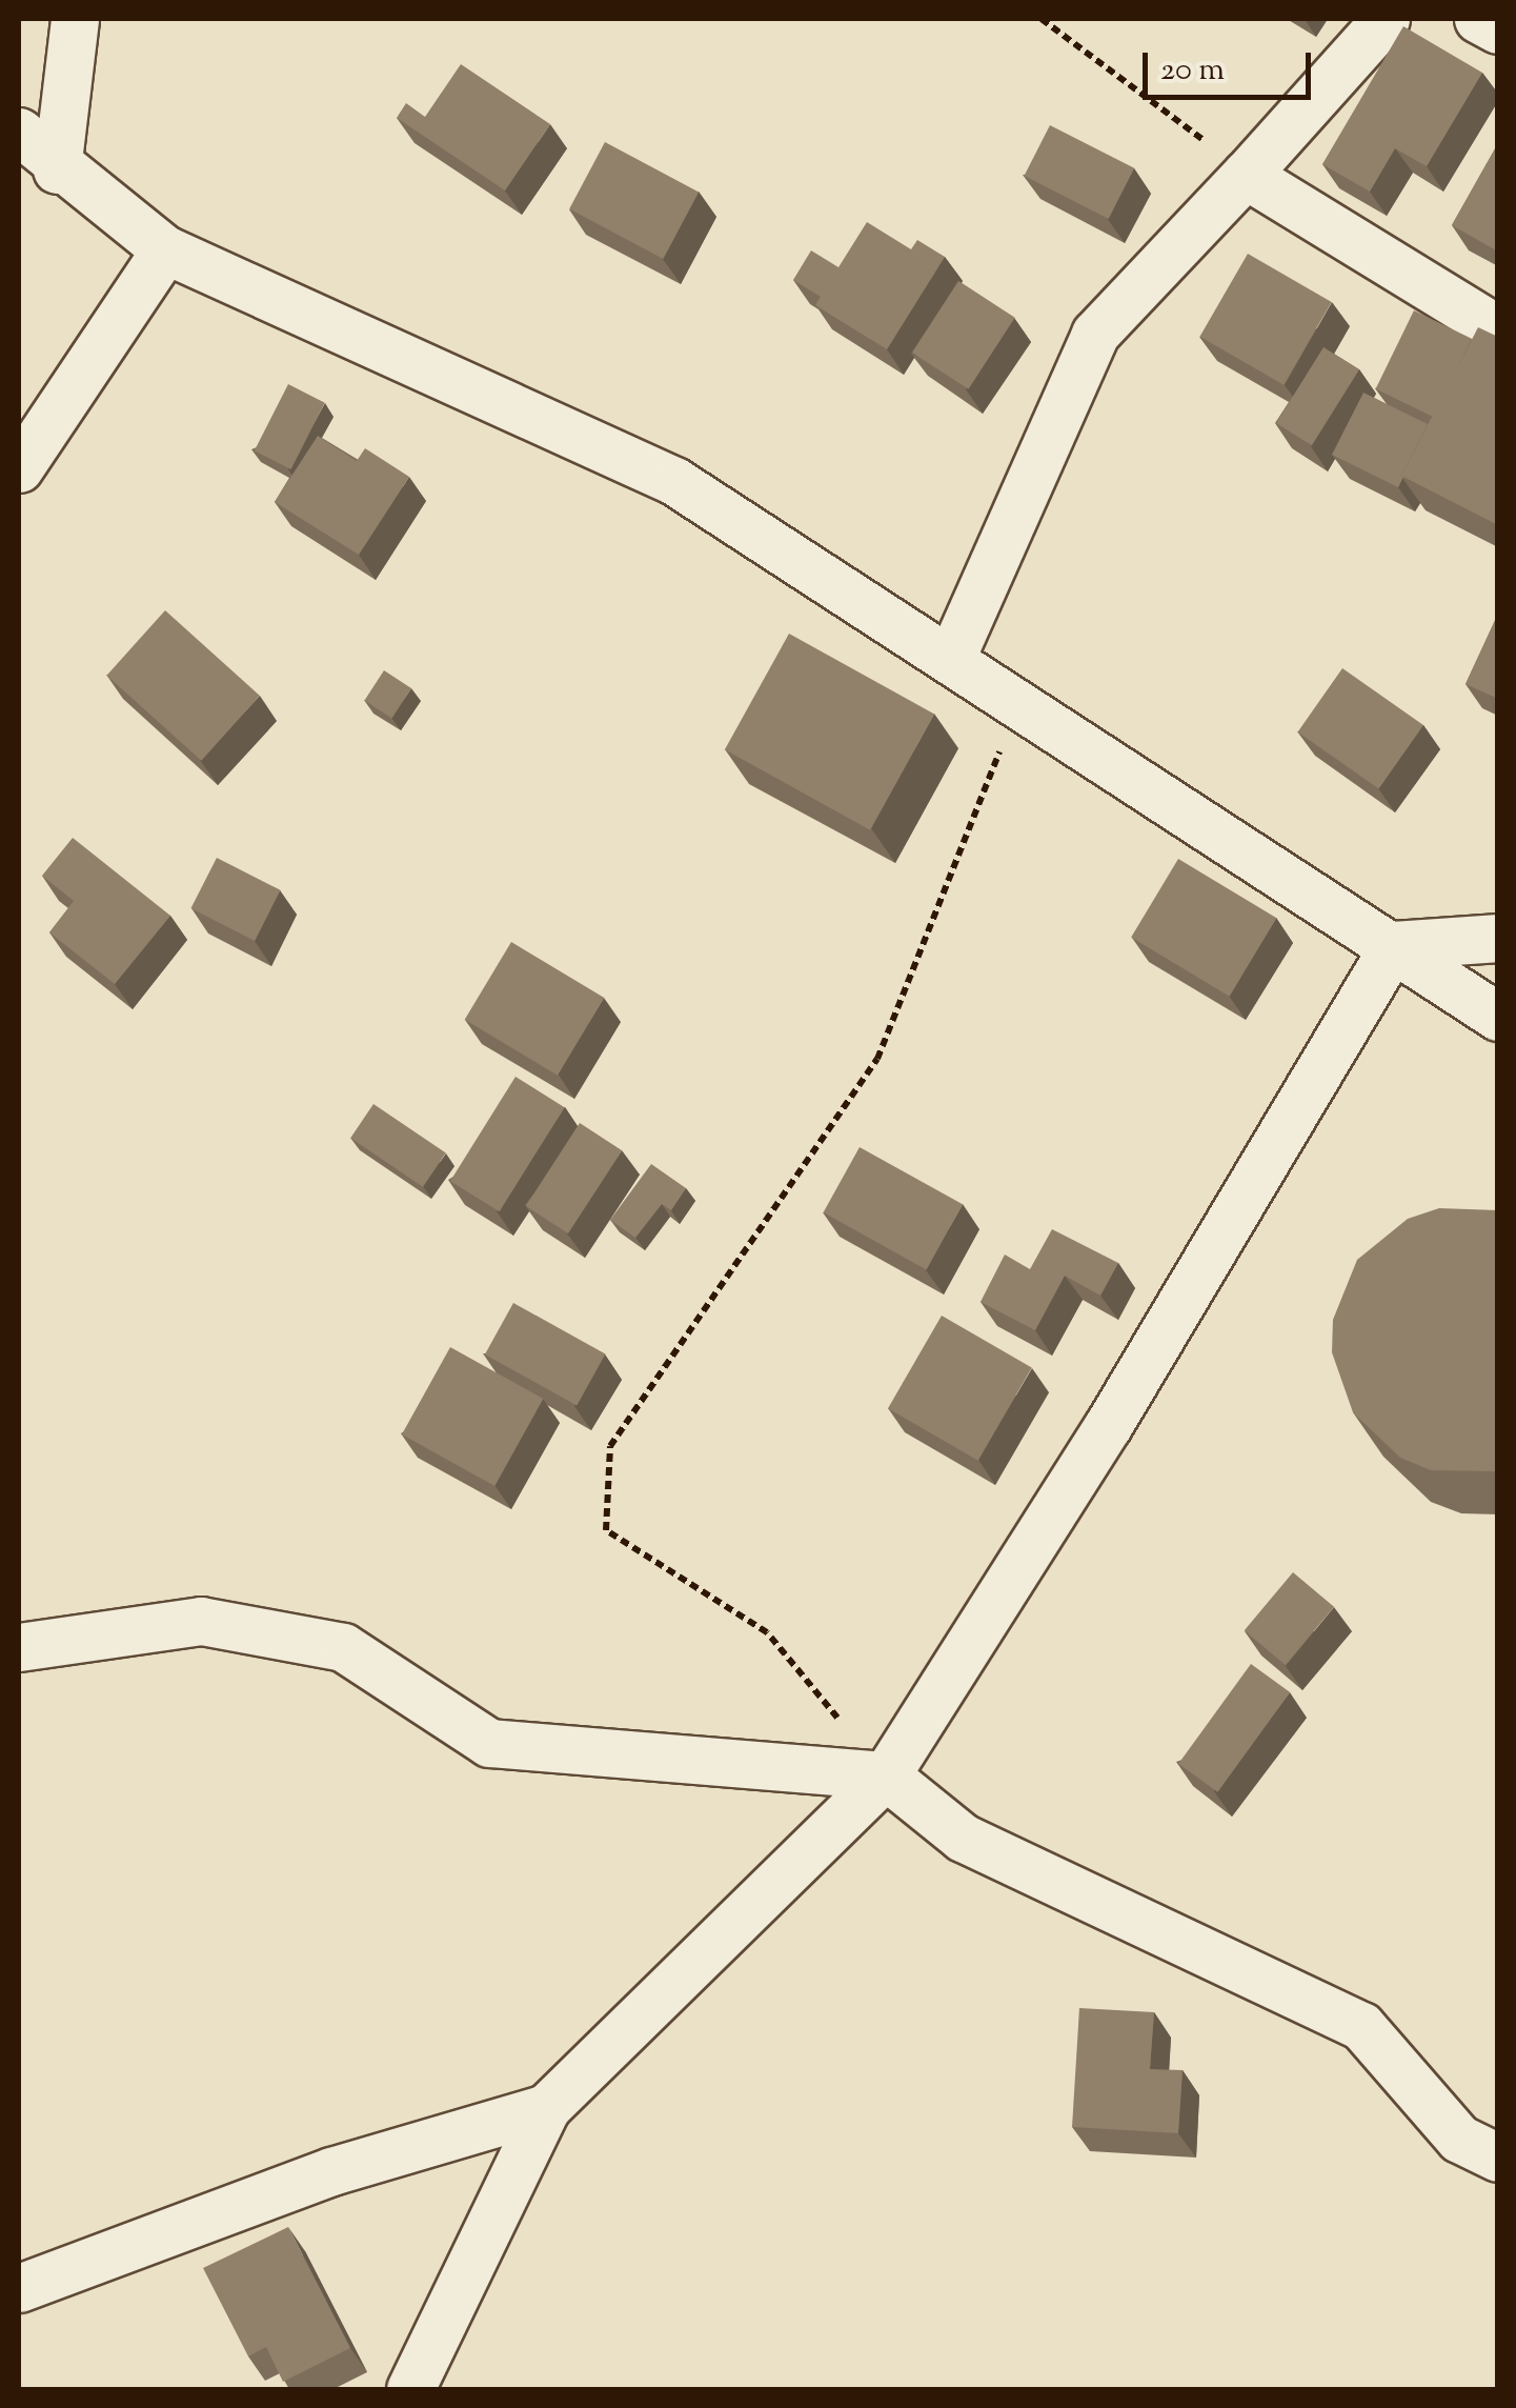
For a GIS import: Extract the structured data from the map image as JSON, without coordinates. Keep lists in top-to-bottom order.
{
  "scale_bar": "20 m"
}
